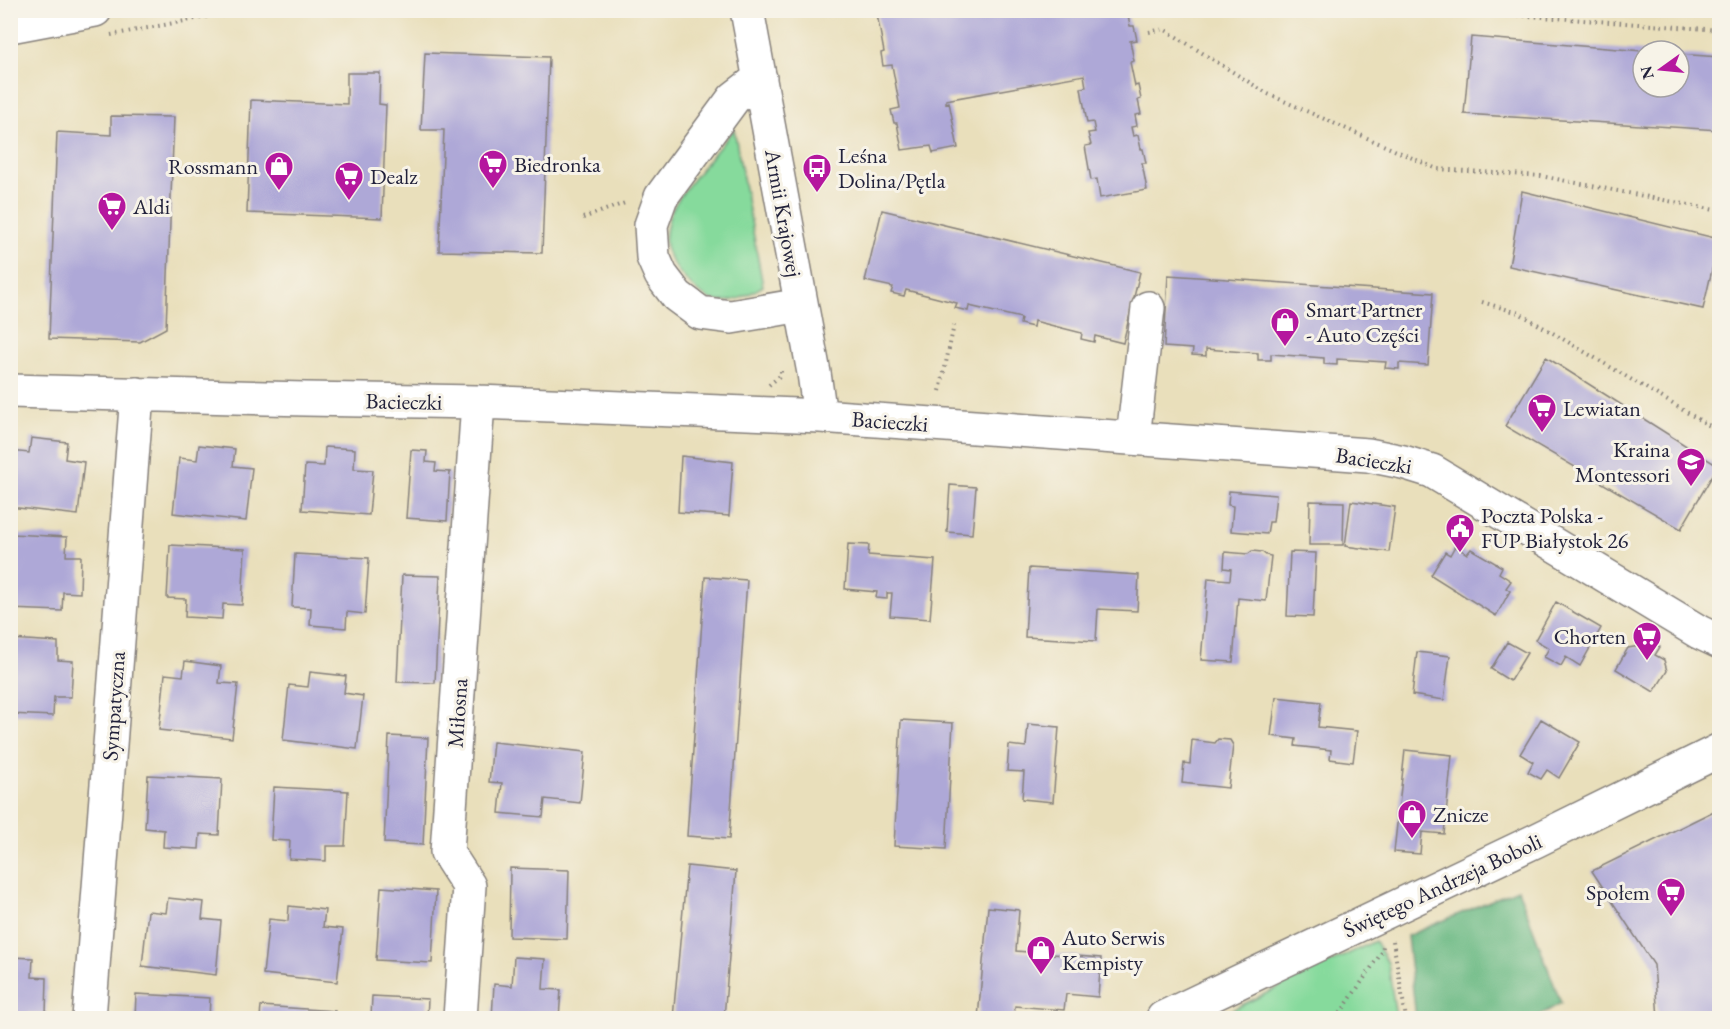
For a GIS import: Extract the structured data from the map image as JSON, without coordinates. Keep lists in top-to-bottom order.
{
  "streets": {
    "street": [
      "Armii Krajowej",
      "Bacieczki",
      "Sympatyczna",
      "Miłosna",
      "Świętego Andrzeja Boboli"
    ]
  },
  "crossings": [
    ["Armii Krajowej", "Bacieczki"],
    ["Bacieczki", "Sympatyczna"],
    ["Bacieczki", "Miłosna"]
  ],
  "places": {
    "supermarket": [
      "Biedronka",
      "Dealz",
      "Aldi",
      "Lewiatan",
      "Chorten",
      "Społem"
    ],
    "shop": [
      "Rossmann",
      "Smart Partner - Auto Części",
      "Znicze",
      "Auto Serwis Kempisty"
    ],
    "bus stop": ["Leśna Dolina/Pętla"],
    "school or university": ["Kraina Montessori"],
    "public building": ["Poczta Polska - FUP Białystok 26"]
  },
  "north": "left"
}
